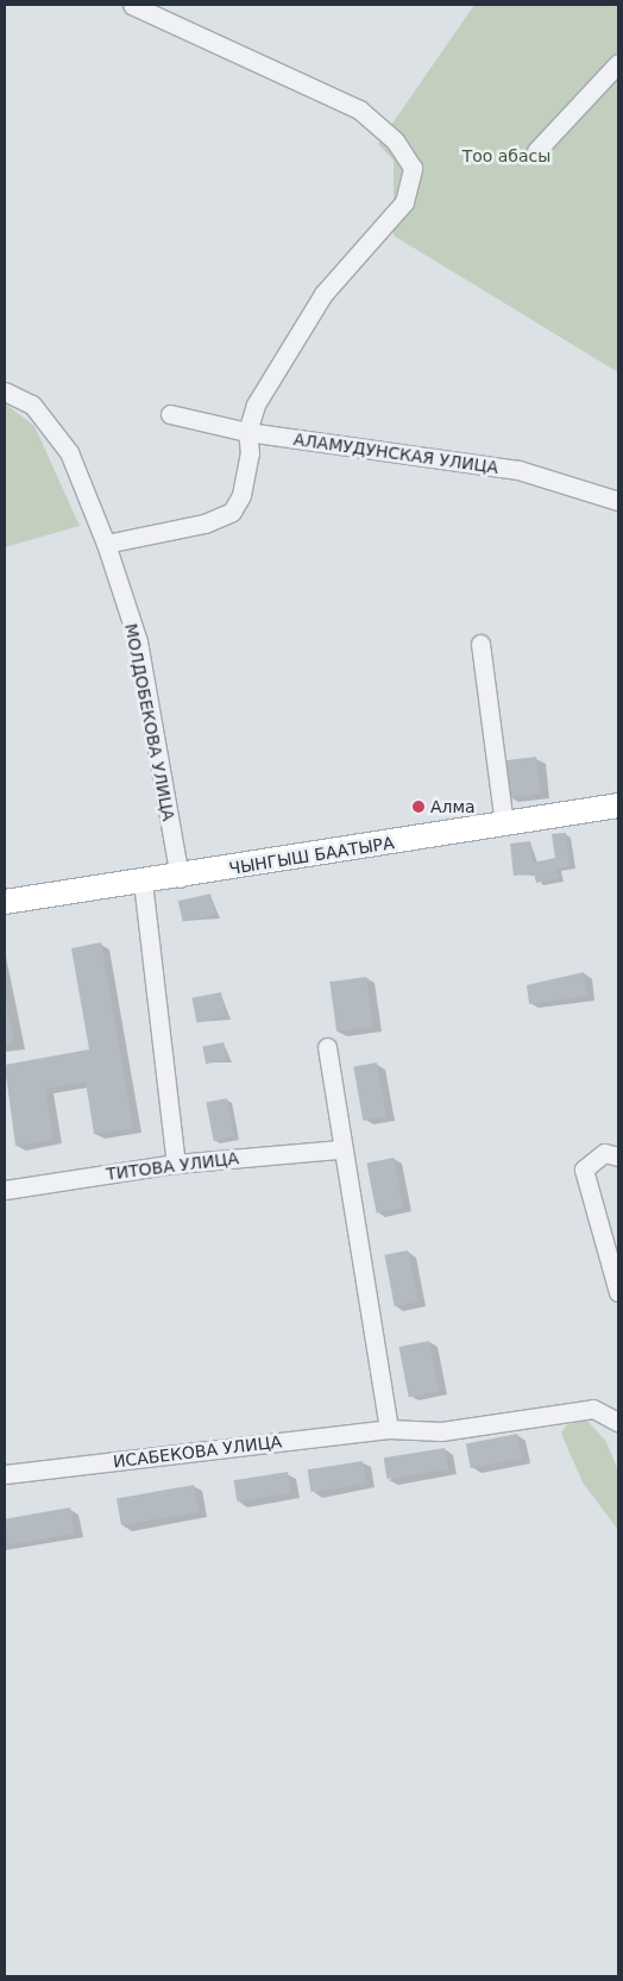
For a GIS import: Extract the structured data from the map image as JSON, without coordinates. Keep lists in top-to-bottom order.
{
  "streets": {
    "main road": ["ЧЫНГЫШ БААТЫРА"],
    "street": [
      "АЛАМУДУНСКАЯ УЛИЦА",
      "МОЛДОБЕКОВА УЛИЦА",
      "ТИТОВА УЛИЦА",
      "ИСАБЕКОВА УЛИЦА"
    ]
  },
  "crossings": [
    ["МОЛДОБЕКОВА УЛИЦА", "ЧЫНГЫШ БААТЫРА"]
  ],
  "parks": ["Тоо абасы"],
  "places": ["Алма"]
}
